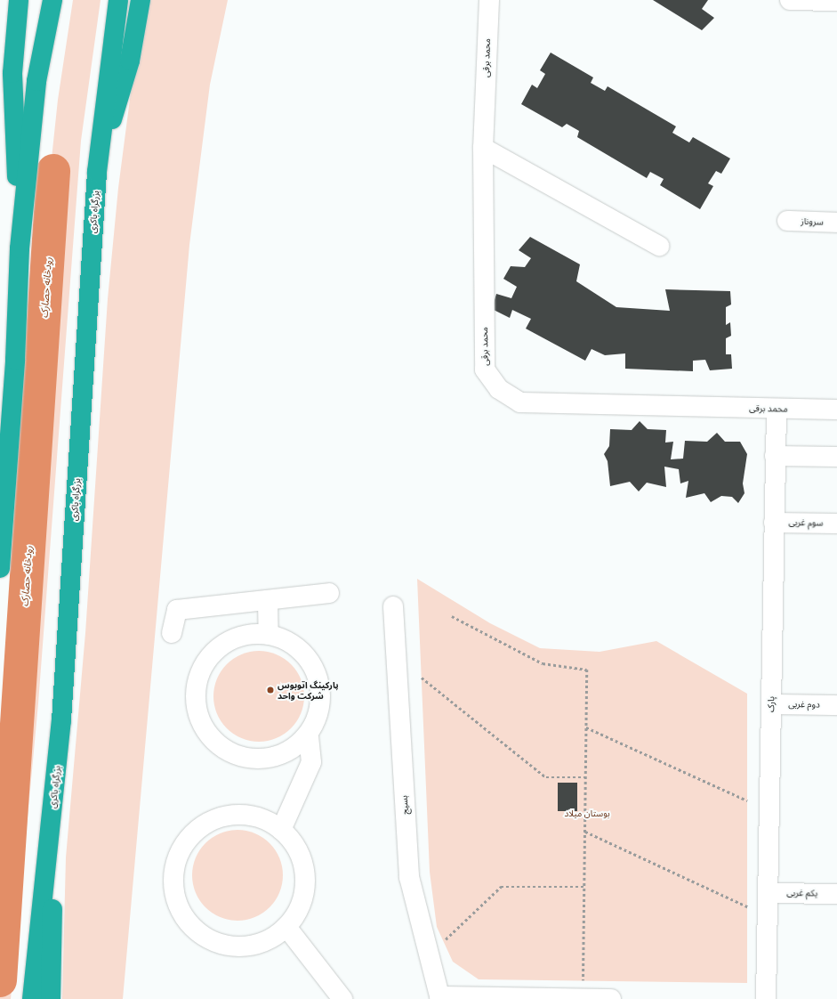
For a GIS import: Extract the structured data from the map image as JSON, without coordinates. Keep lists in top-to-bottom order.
{
  "streets": {
    "highway": ["بزرگراه باکری"],
    "street": [
      "محمد برقی",
      "سروناز",
      "سوم غربی",
      "پارک",
      "دوم غربی",
      "بسیج",
      "یکم غربی"
    ]
  },
  "crossings": [
    ["محمد برقی", "پارک"],
    ["سوم غربی", "پارک"],
    ["پارک", "دوم غربی"],
    ["پارک", "یکم غربی"]
  ],
  "water": ["رودخانه حصارک"],
  "parks": ["بوستان میلاد"],
  "places": ["پارکینگ اتوبوس شرکت واحد"]
}
